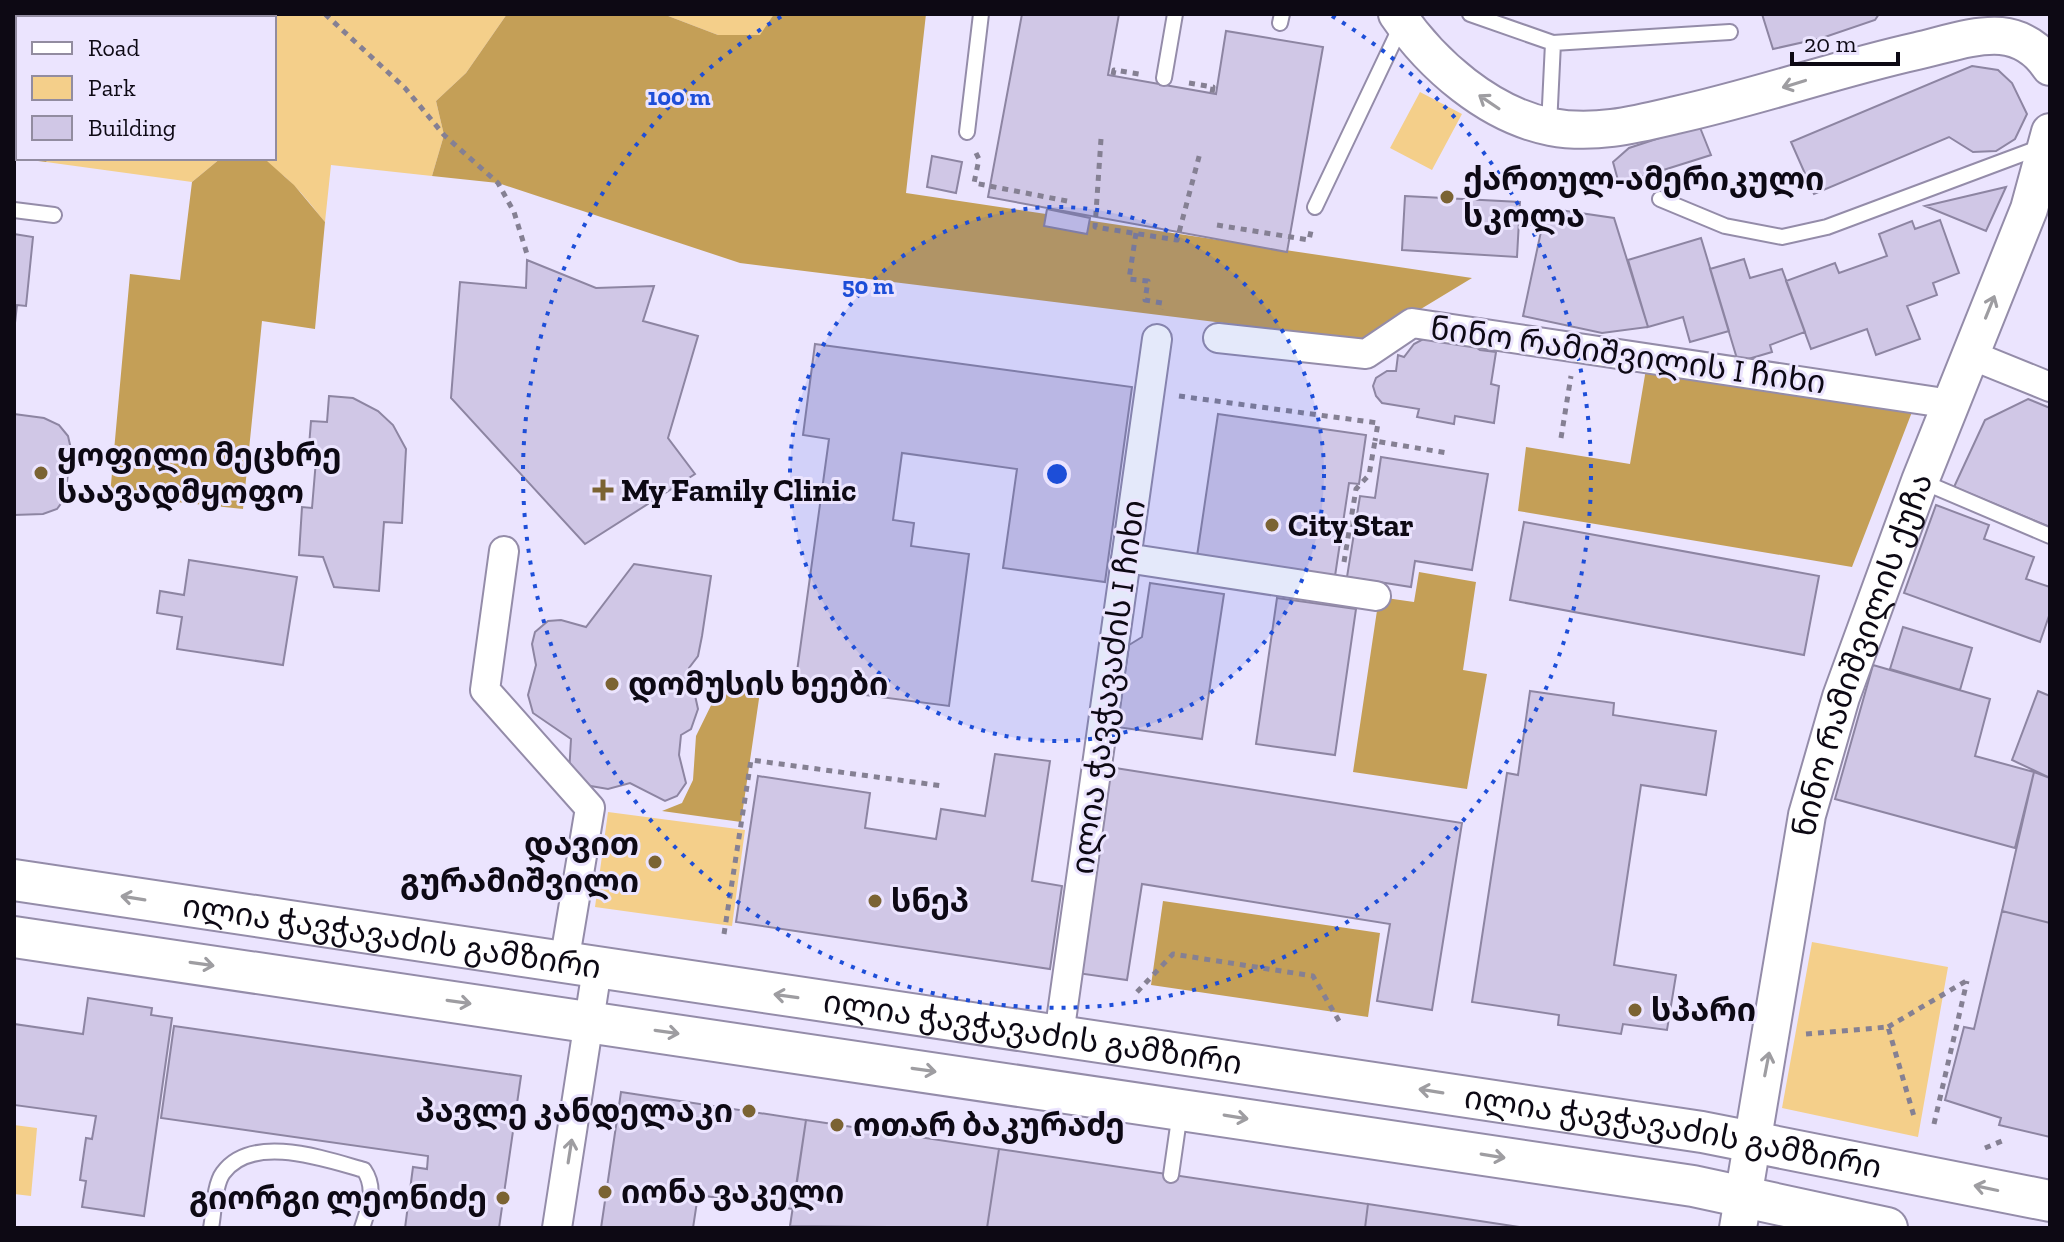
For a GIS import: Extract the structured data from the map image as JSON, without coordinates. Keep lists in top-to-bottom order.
{
  "streets": {
    "main road": ["ილია ჭავჭავაძის გამზირი"],
    "street": ["ნინო რამიშვილის I ჩიხი", "ნინო რამიშვილის ქუჩა", "ილია ჭავჭავაძის I ჩიხი"]
  },
  "crossings": [
    ["ნინო რამიშვილის I ჩიხი", "ნინო რამიშვილის ქუჩა"],
    ["ნინო რამიშვილის ქუჩა", "ილია ჭავჭავაძის გამზირი"],
    ["ილია ჭავჭავაძის I ჩიხი", "ილია ჭავჭავაძის გამზირი"]
  ],
  "places": {
    "other": [
      "ქართულ-ამერიკული სკოლა",
      "ყოფილი მეცხრე საავადმყოფო",
      "City Star",
      "დომუსის ხეები",
      "დავით გურამიშვილი",
      "სნეპ",
      "სპარი",
      "პავლე კანდელაკი",
      "ოთარ ბაკურაძე",
      "იონა ვაკელი",
      "გიორგი ლეონიძე"
    ],
    "health": ["My Family Clinic"]
  },
  "legend": ["Road", "Park", "Building"],
  "scale_bar": "20 m",
  "rings": ["100 m", "50 m"]
}
